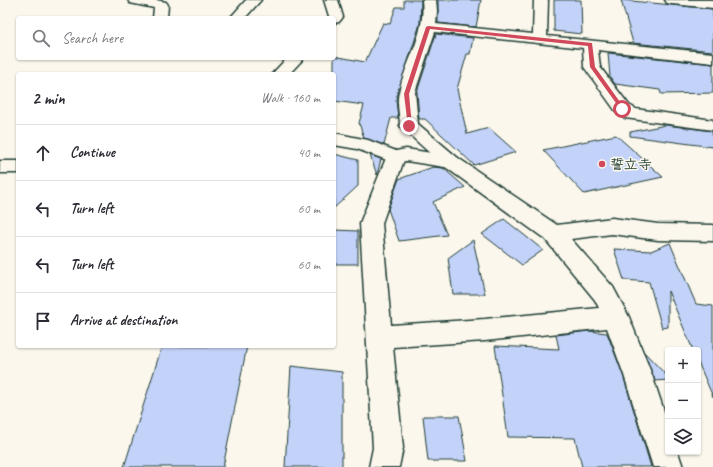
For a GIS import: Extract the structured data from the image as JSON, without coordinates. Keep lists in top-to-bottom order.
{
  "places": ["誓立寺"],
  "page": {
    "search": "Search here",
    "heading": ["2 min", "Walk · 160 m"],
    "list": [
      ["Continue", "40 m"],
      ["Turn left", "60 m"],
      ["Turn left", "60 m"],
      "Arrive at destination"
    ],
    "map_buttons": ["+", "−"]
  }
}
